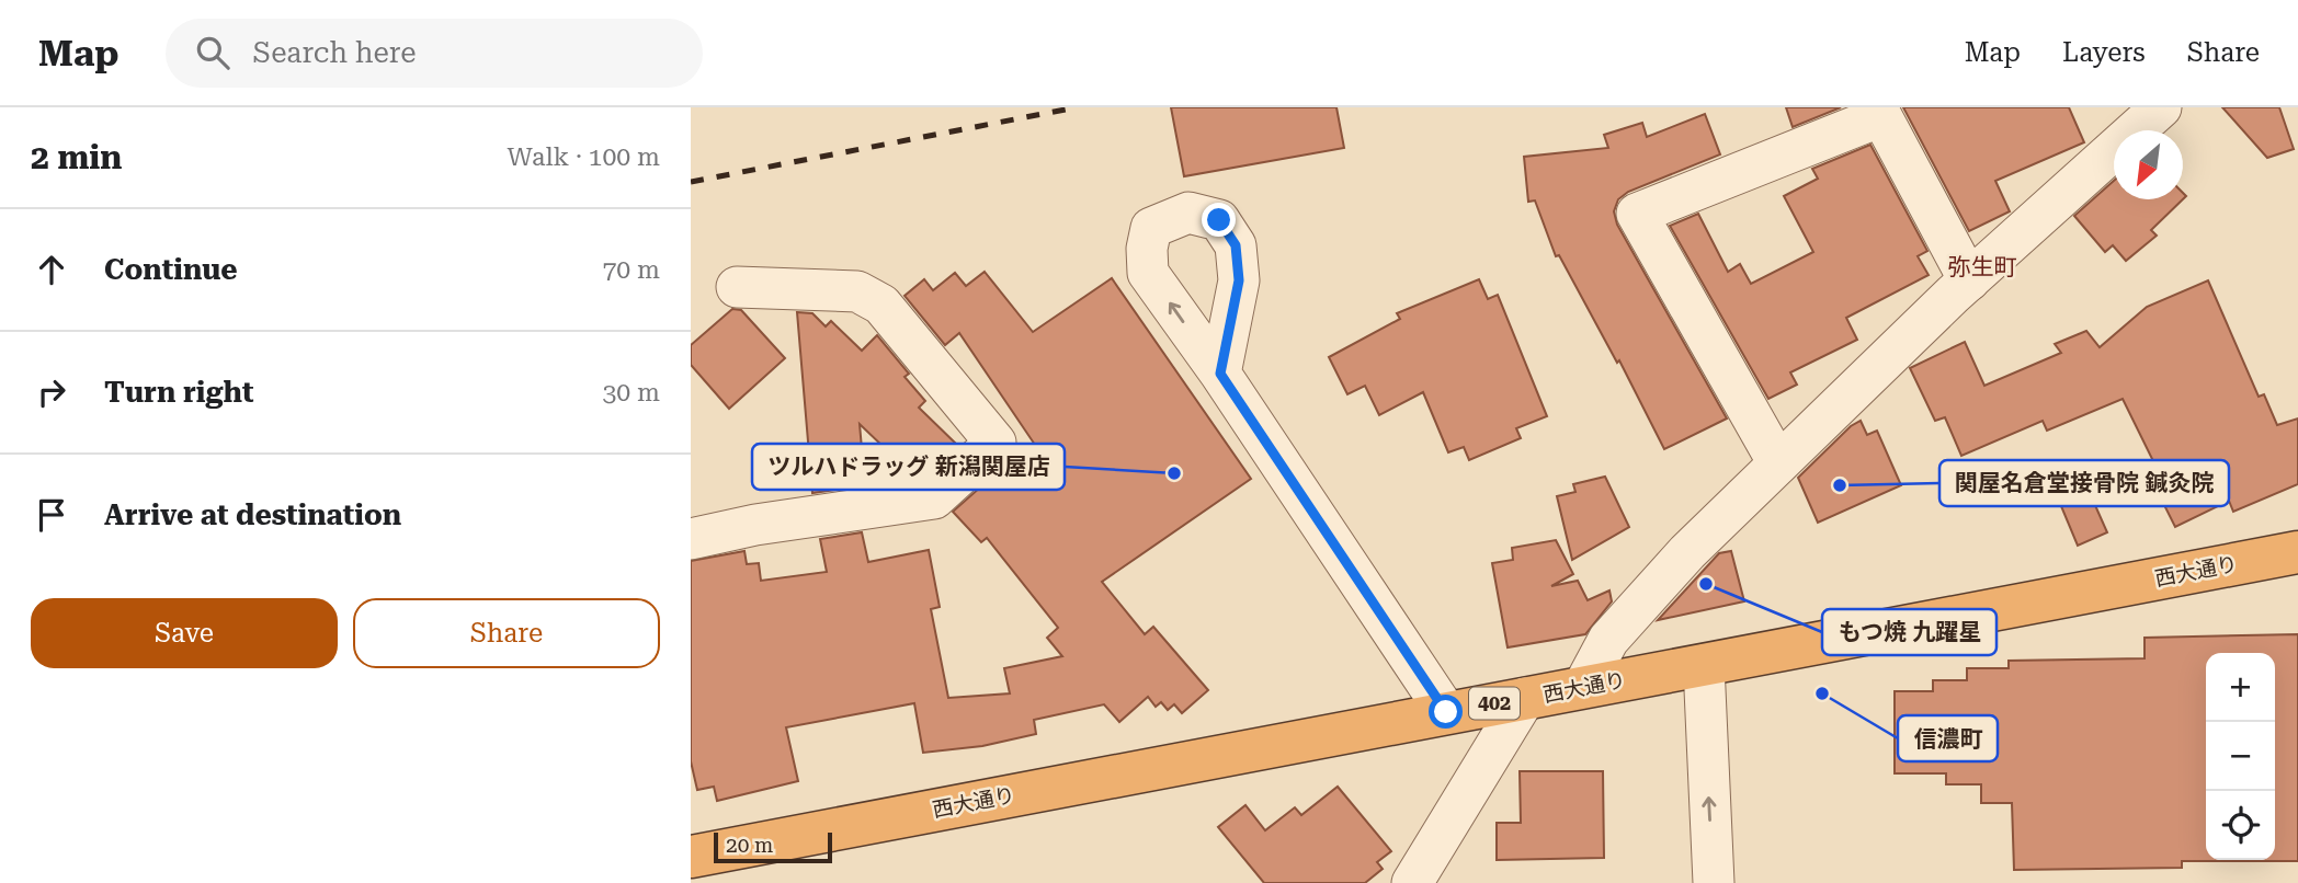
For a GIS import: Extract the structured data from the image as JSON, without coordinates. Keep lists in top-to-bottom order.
{
  "streets": {
    "highway": ["西大通り", "402"]
  },
  "districts": ["弥生町"],
  "places": [
    "ツルハドラッグ 新潟関屋店",
    "関屋名倉堂接骨院 鍼灸院",
    "もつ焼 九躍星",
    "信濃町"
  ],
  "scale_bar": "20 m",
  "north": "bottom left",
  "page": {
    "header": "Map",
    "search": "Search here",
    "nav": ["Map", "Layers", "Share"],
    "heading": ["2 min", "Walk · 100 m"],
    "list": [
      ["Continue", "70 m"],
      ["Turn right", "30 m"],
      "Arrive at destination"
    ],
    "buttons": ["Save", "Share"],
    "map_buttons": ["+", "−"],
    "scale": "20 m"
  }
}
